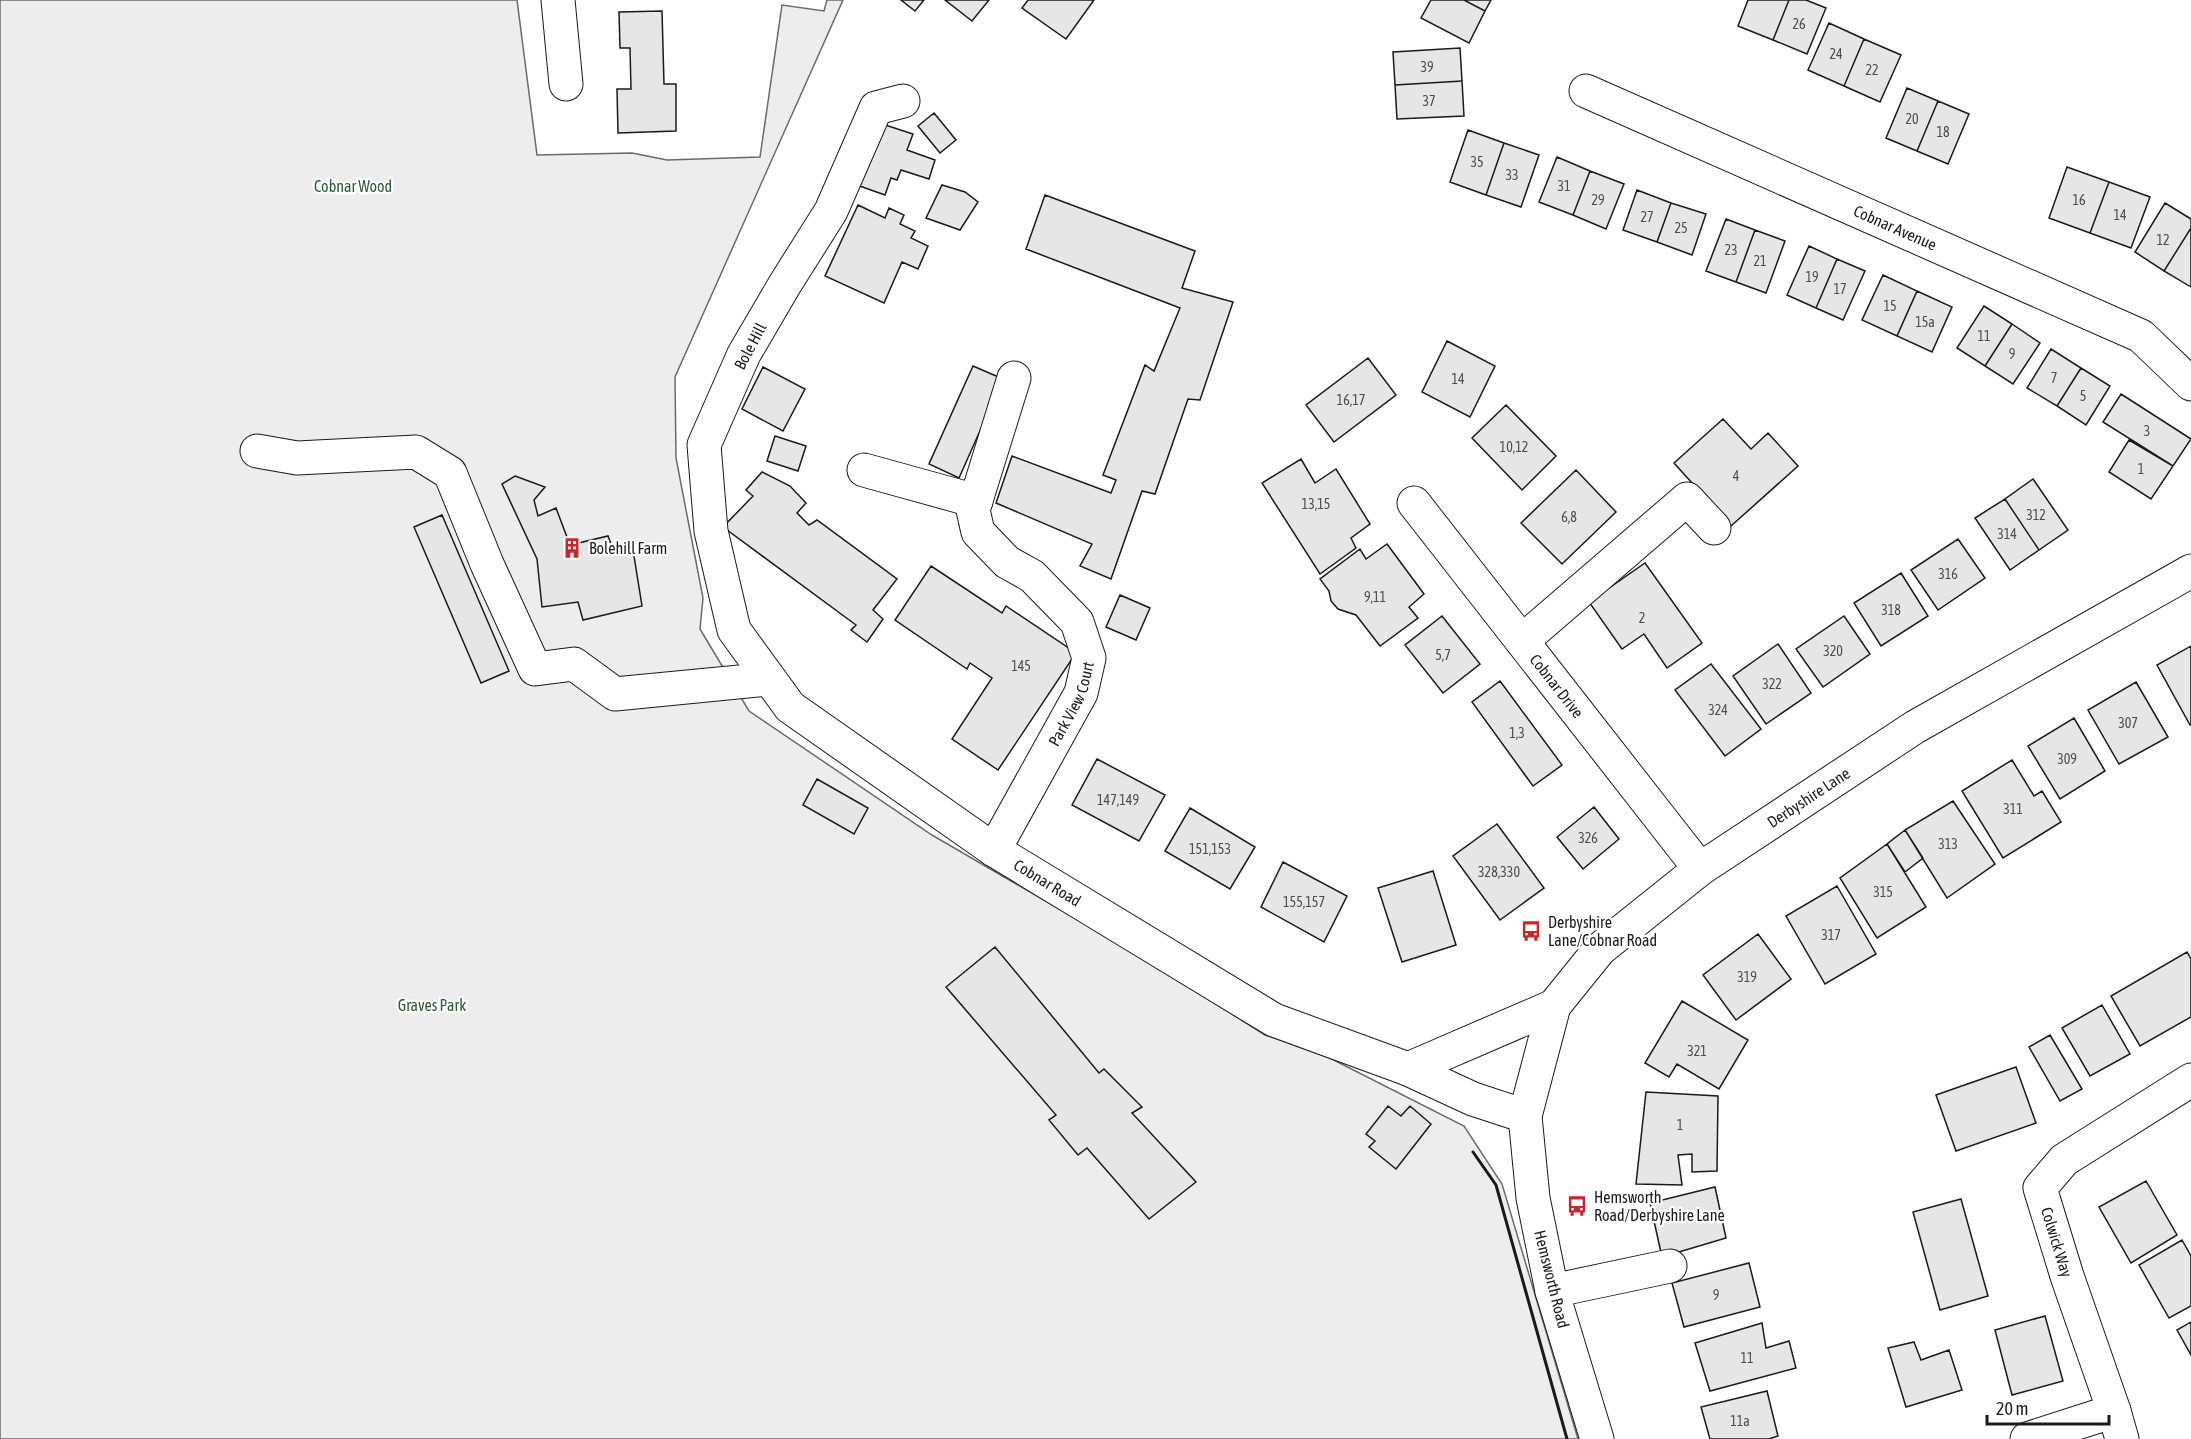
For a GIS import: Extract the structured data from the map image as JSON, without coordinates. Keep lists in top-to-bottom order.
{
  "streets": {
    "street": [
      "Cobnar Avenue",
      "Bole Hill",
      "Cobnar Drive",
      "Park View Court",
      "Derbyshire Lane",
      "Cobnar Road",
      "Colwick Way",
      "Hemsworth Road"
    ]
  },
  "crossings": [
    ["Bole Hill", "Cobnar Road"],
    ["Cobnar Drive", "Derbyshire Lane"],
    ["Park View Court", "Cobnar Road"],
    ["Derbyshire Lane", "Cobnar Road"],
    ["Derbyshire Lane", "Hemsworth Road"],
    ["Cobnar Road", "Hemsworth Road"]
  ],
  "parks": ["Cobnar Wood", "Graves Park"],
  "places": {
    "building": ["Bolehill Farm"],
    "bus stop": ["Derbyshire Lane/Cobnar Road", "Hemsworth Road/Derbyshire Lane"]
  },
  "house_numbers": [
    "26",
    "24",
    "39",
    "22",
    "37",
    "20",
    "18",
    "35",
    "33",
    "31",
    "29",
    "16",
    "14",
    "27",
    "25",
    "12",
    "23",
    "21",
    "19",
    "17",
    "15",
    "15a",
    "11",
    "9",
    "7",
    "14",
    "5",
    "16,17",
    "3",
    "10,12",
    "1",
    "4",
    "13,15",
    "312",
    "6,8",
    "314",
    "316",
    "9,11",
    "318",
    "2",
    "320",
    "5,7",
    "145",
    "322",
    "324",
    "307",
    "1,3",
    "309",
    "147,149",
    "311",
    "326",
    "313",
    "151,153",
    "328,330",
    "315",
    "155,157",
    "317",
    "319",
    "321",
    "1",
    "9",
    "11",
    "11a"
  ],
  "scale_bar": "20 m"
}
